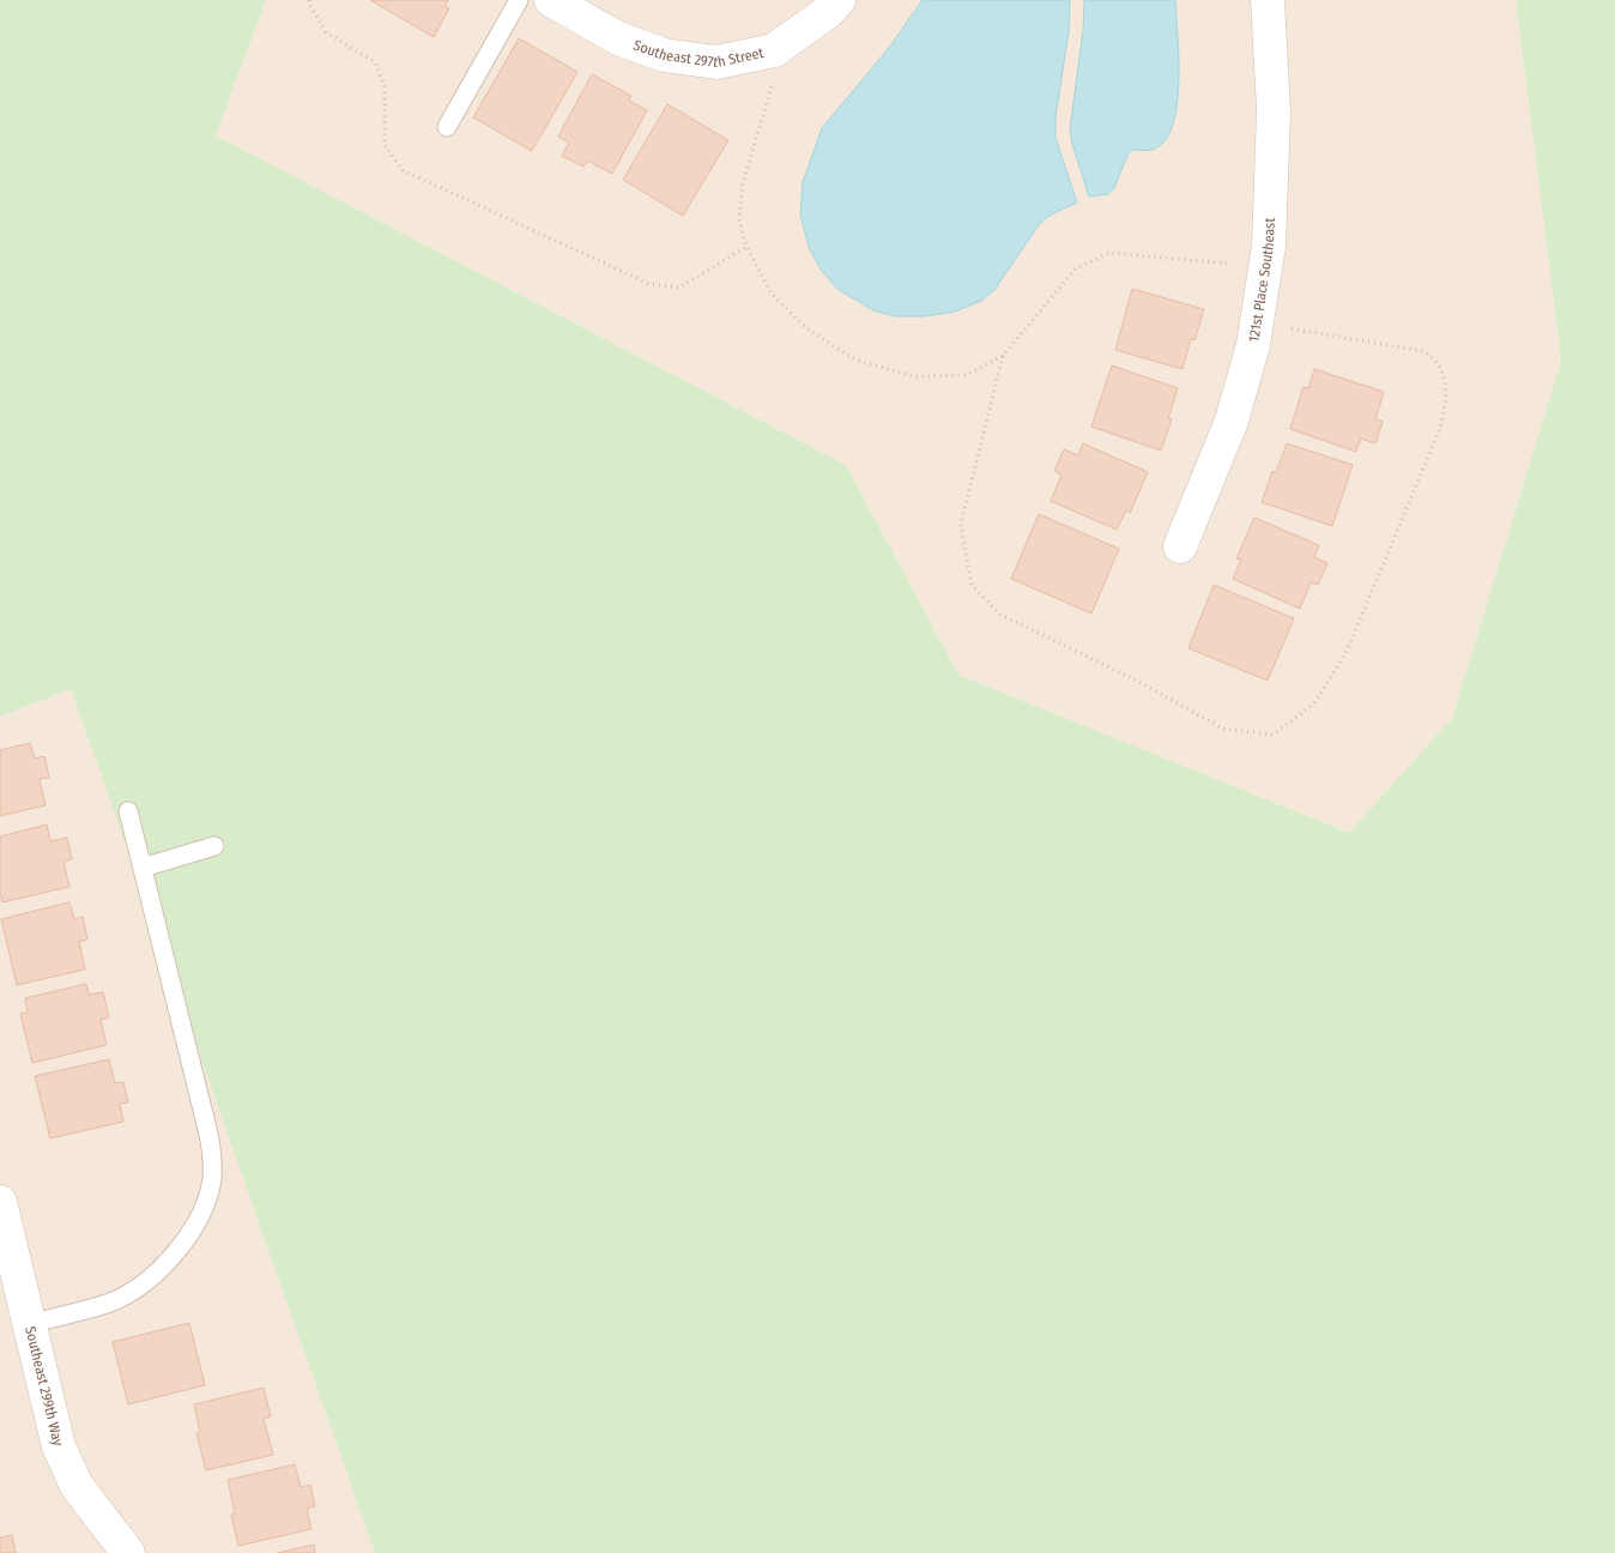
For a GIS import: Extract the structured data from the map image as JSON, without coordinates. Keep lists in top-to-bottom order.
{
  "streets": {
    "street": ["Southeast 297th Street", "121st Place Southeast", "Southeast 299th Way"]
  }
}
